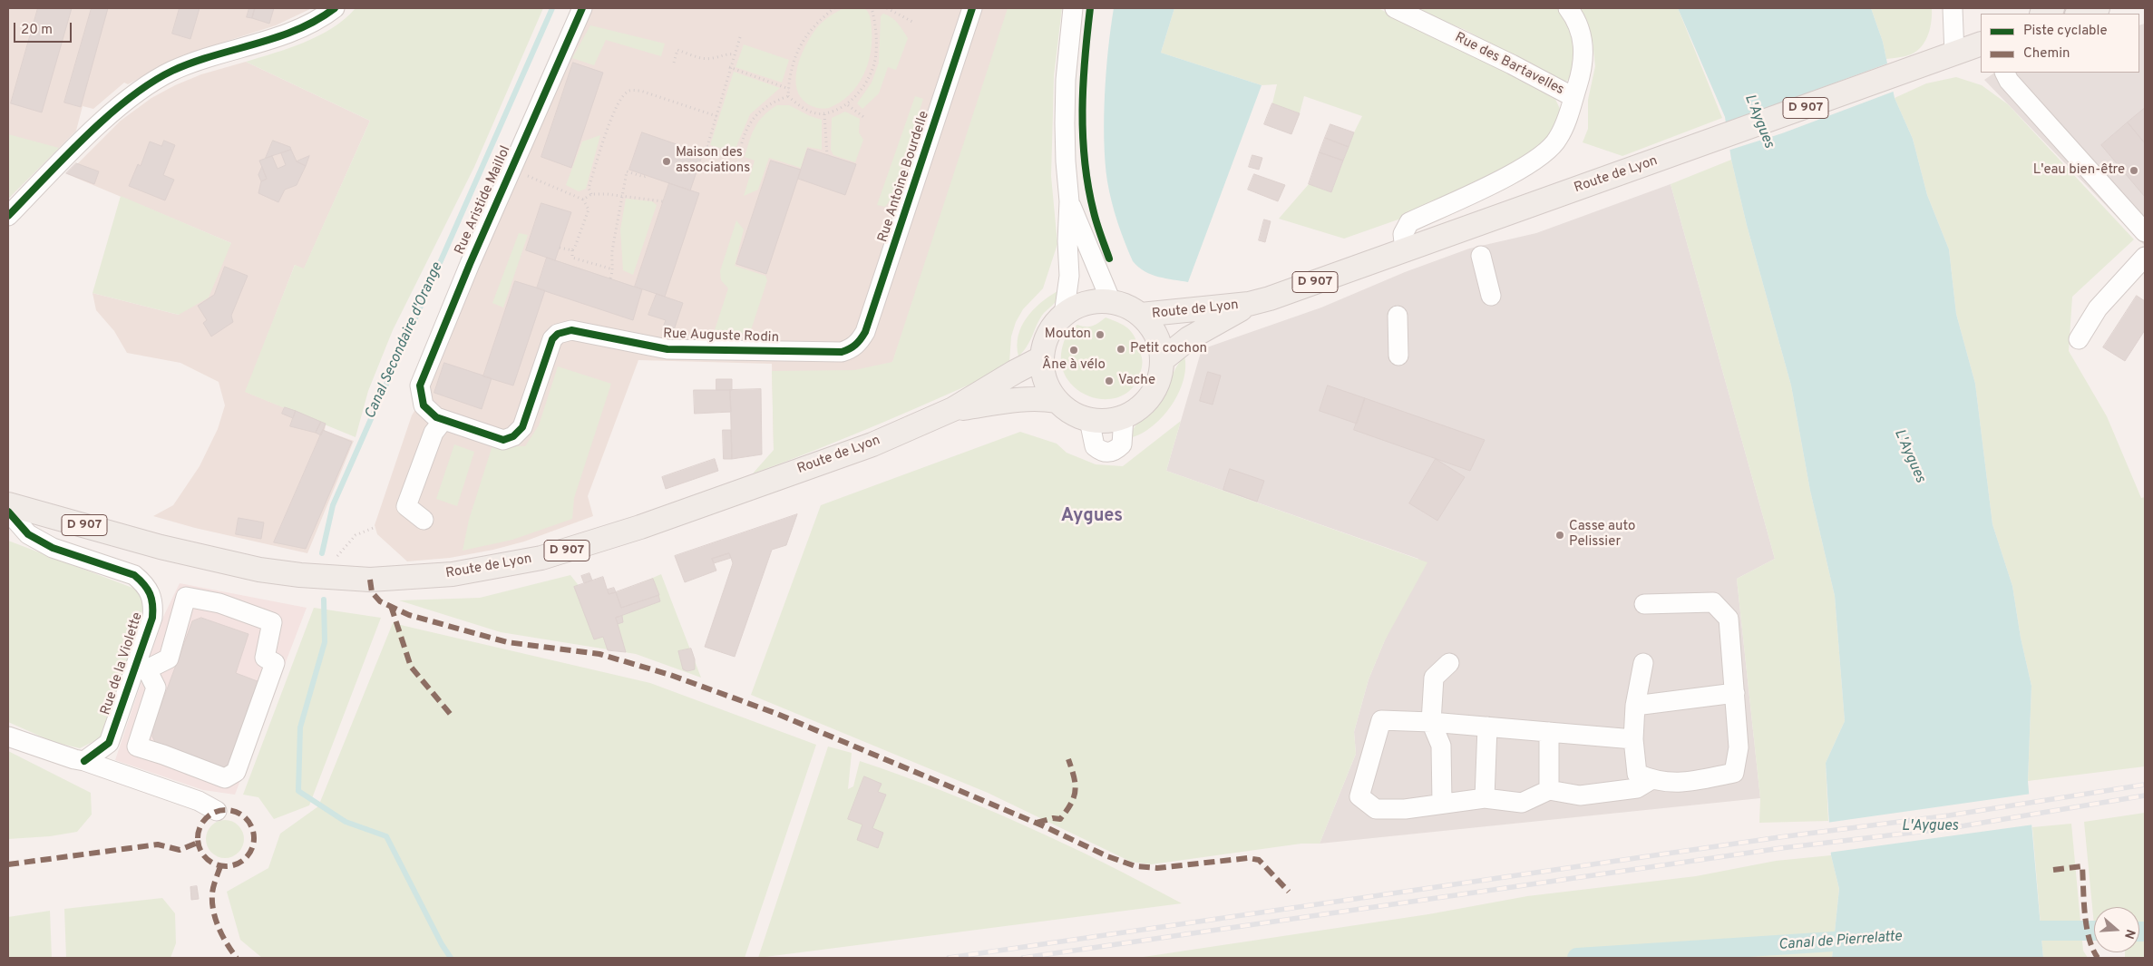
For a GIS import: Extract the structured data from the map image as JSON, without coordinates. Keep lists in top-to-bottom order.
{
  "streets": {
    "main road": ["D 907", "Route de Lyon"],
    "street": [
      "Rue des Bartavelles",
      "Rue Antoine Bourdelle",
      "Rue Aristide Maillol",
      "Rue Auguste Rodin",
      "Rue de la Violette"
    ]
  },
  "crossings": [
    ["Rue des Bartavelles", "Route de Lyon"],
    ["Rue Antoine Bourdelle", "Rue Auguste Rodin"],
    ["Rue Aristide Maillol", "Rue Auguste Rodin"]
  ],
  "districts": ["Aygues"],
  "water": ["L'Aygues", "Canal Secondaire d'Orange", "Canal de Pierrelatte"],
  "places": [
    "Maison des associations",
    "L'eau bien-être",
    "Mouton",
    "Petit cochon",
    "Âne à vélo",
    "Vache",
    "Casse auto Pelissier"
  ],
  "legend": ["Piste cyclable", "Chemin"],
  "scale_bar": "20 m",
  "north": "right"
}
